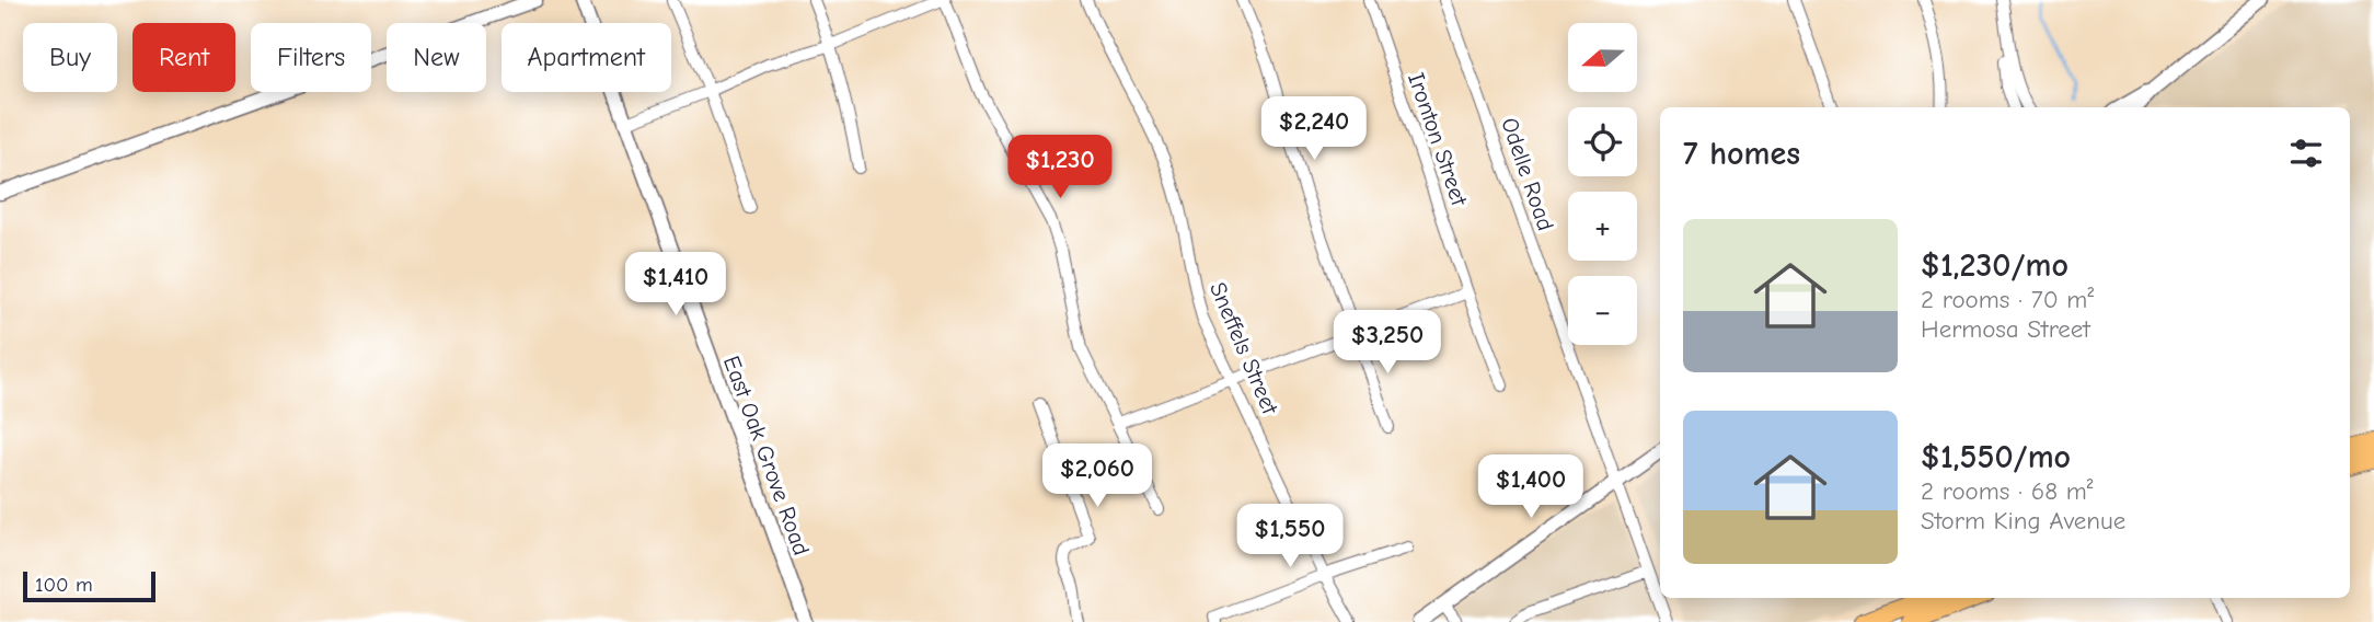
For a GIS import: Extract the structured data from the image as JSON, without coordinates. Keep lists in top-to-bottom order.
{
  "streets": {
    "street": [
      "Ironton Street",
      "Odelle Road",
      "Sneffels Street",
      "East Oak Grove Road"
    ]
  },
  "scale_bar": "100 m",
  "north": "left",
  "page": {
    "map_buttons": ["+", "−"],
    "chip": [
      "Buy",
      "Rent",
      "Filters",
      "New",
      "Apartment"
    ],
    "price": [
      "$2,240",
      "$1,230",
      "$1,410",
      "$3,250",
      "$2,060",
      "$1,400",
      "$1,550"
    ],
    "heading": "7 homes",
    "list": [
      {
        "name": "$1,230/mo",
        "note": "2 rooms · 70 m² · Hermosa Street"
      },
      {
        "name": "$1,550/mo",
        "note": "2 rooms · 68 m² · Storm King Avenue"
      }
    ],
    "scale": "100 m"
  }
}
